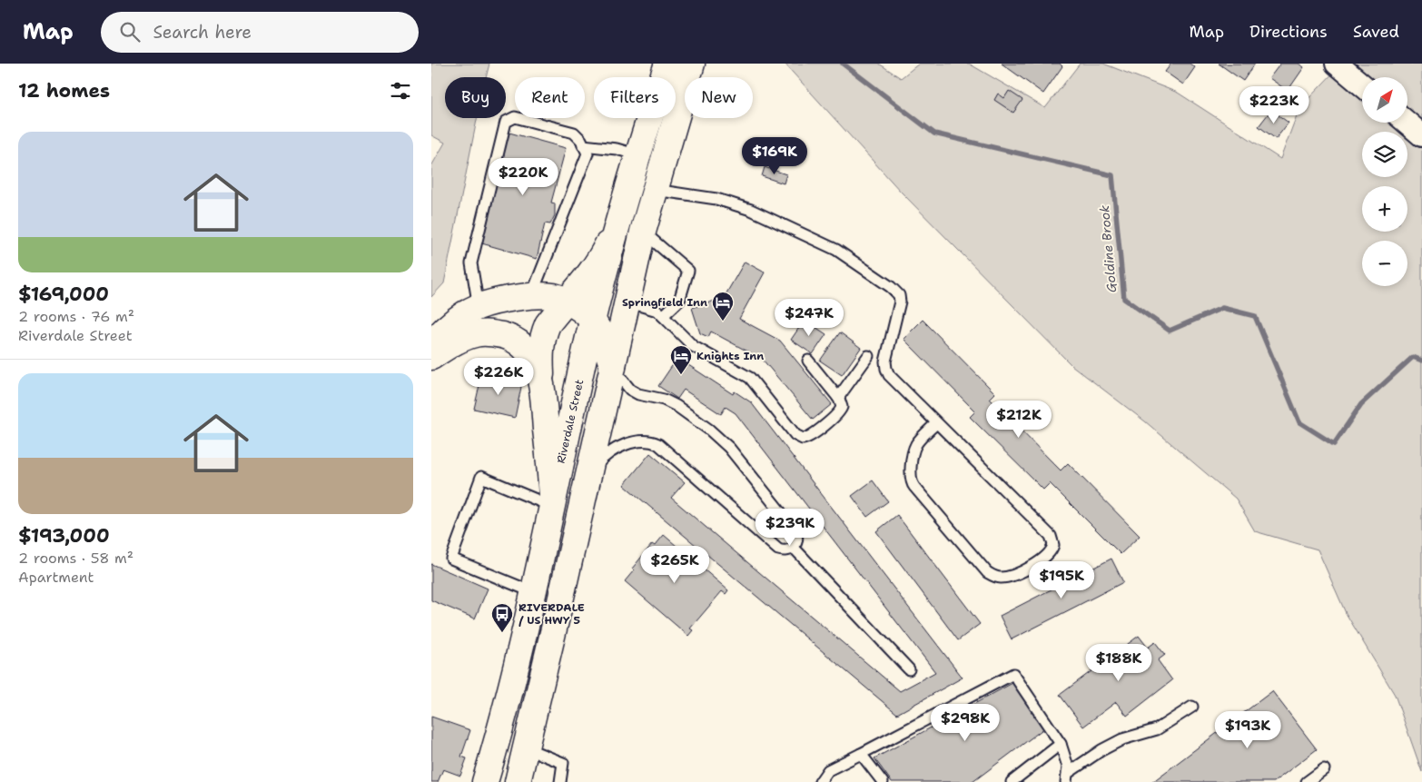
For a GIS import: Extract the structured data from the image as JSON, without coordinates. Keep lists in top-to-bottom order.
{
  "streets": {
    "main road": ["Riverdale Street"]
  },
  "water": ["Goldine Brook"],
  "places": {
    "hotel": ["Springfield Inn", "Knights Inn"],
    "bus stop": ["RIVERDALE / US HWY 5"]
  },
  "north": "top right",
  "page": {
    "header": "Map",
    "search": "Search here",
    "nav": ["Map", "Directions", "Saved"],
    "heading": "12 homes",
    "map_buttons": ["+", "−"],
    "chip": [
      "Buy",
      "Rent",
      "Filters",
      "New"
    ],
    "price": [
      "$223K",
      "$169K",
      "$220K",
      "$247K",
      "$226K",
      "$212K",
      "$239K",
      "$265K",
      "$195K",
      "$188K",
      "$298K",
      "$193K"
    ],
    "list": [
      {
        "name": "$169,000",
        "note": "2 rooms · 76 m² · Riverdale Street"
      },
      {
        "name": "$193,000",
        "note": "2 rooms · 58 m² · Apartment"
      }
    ]
  }
}
